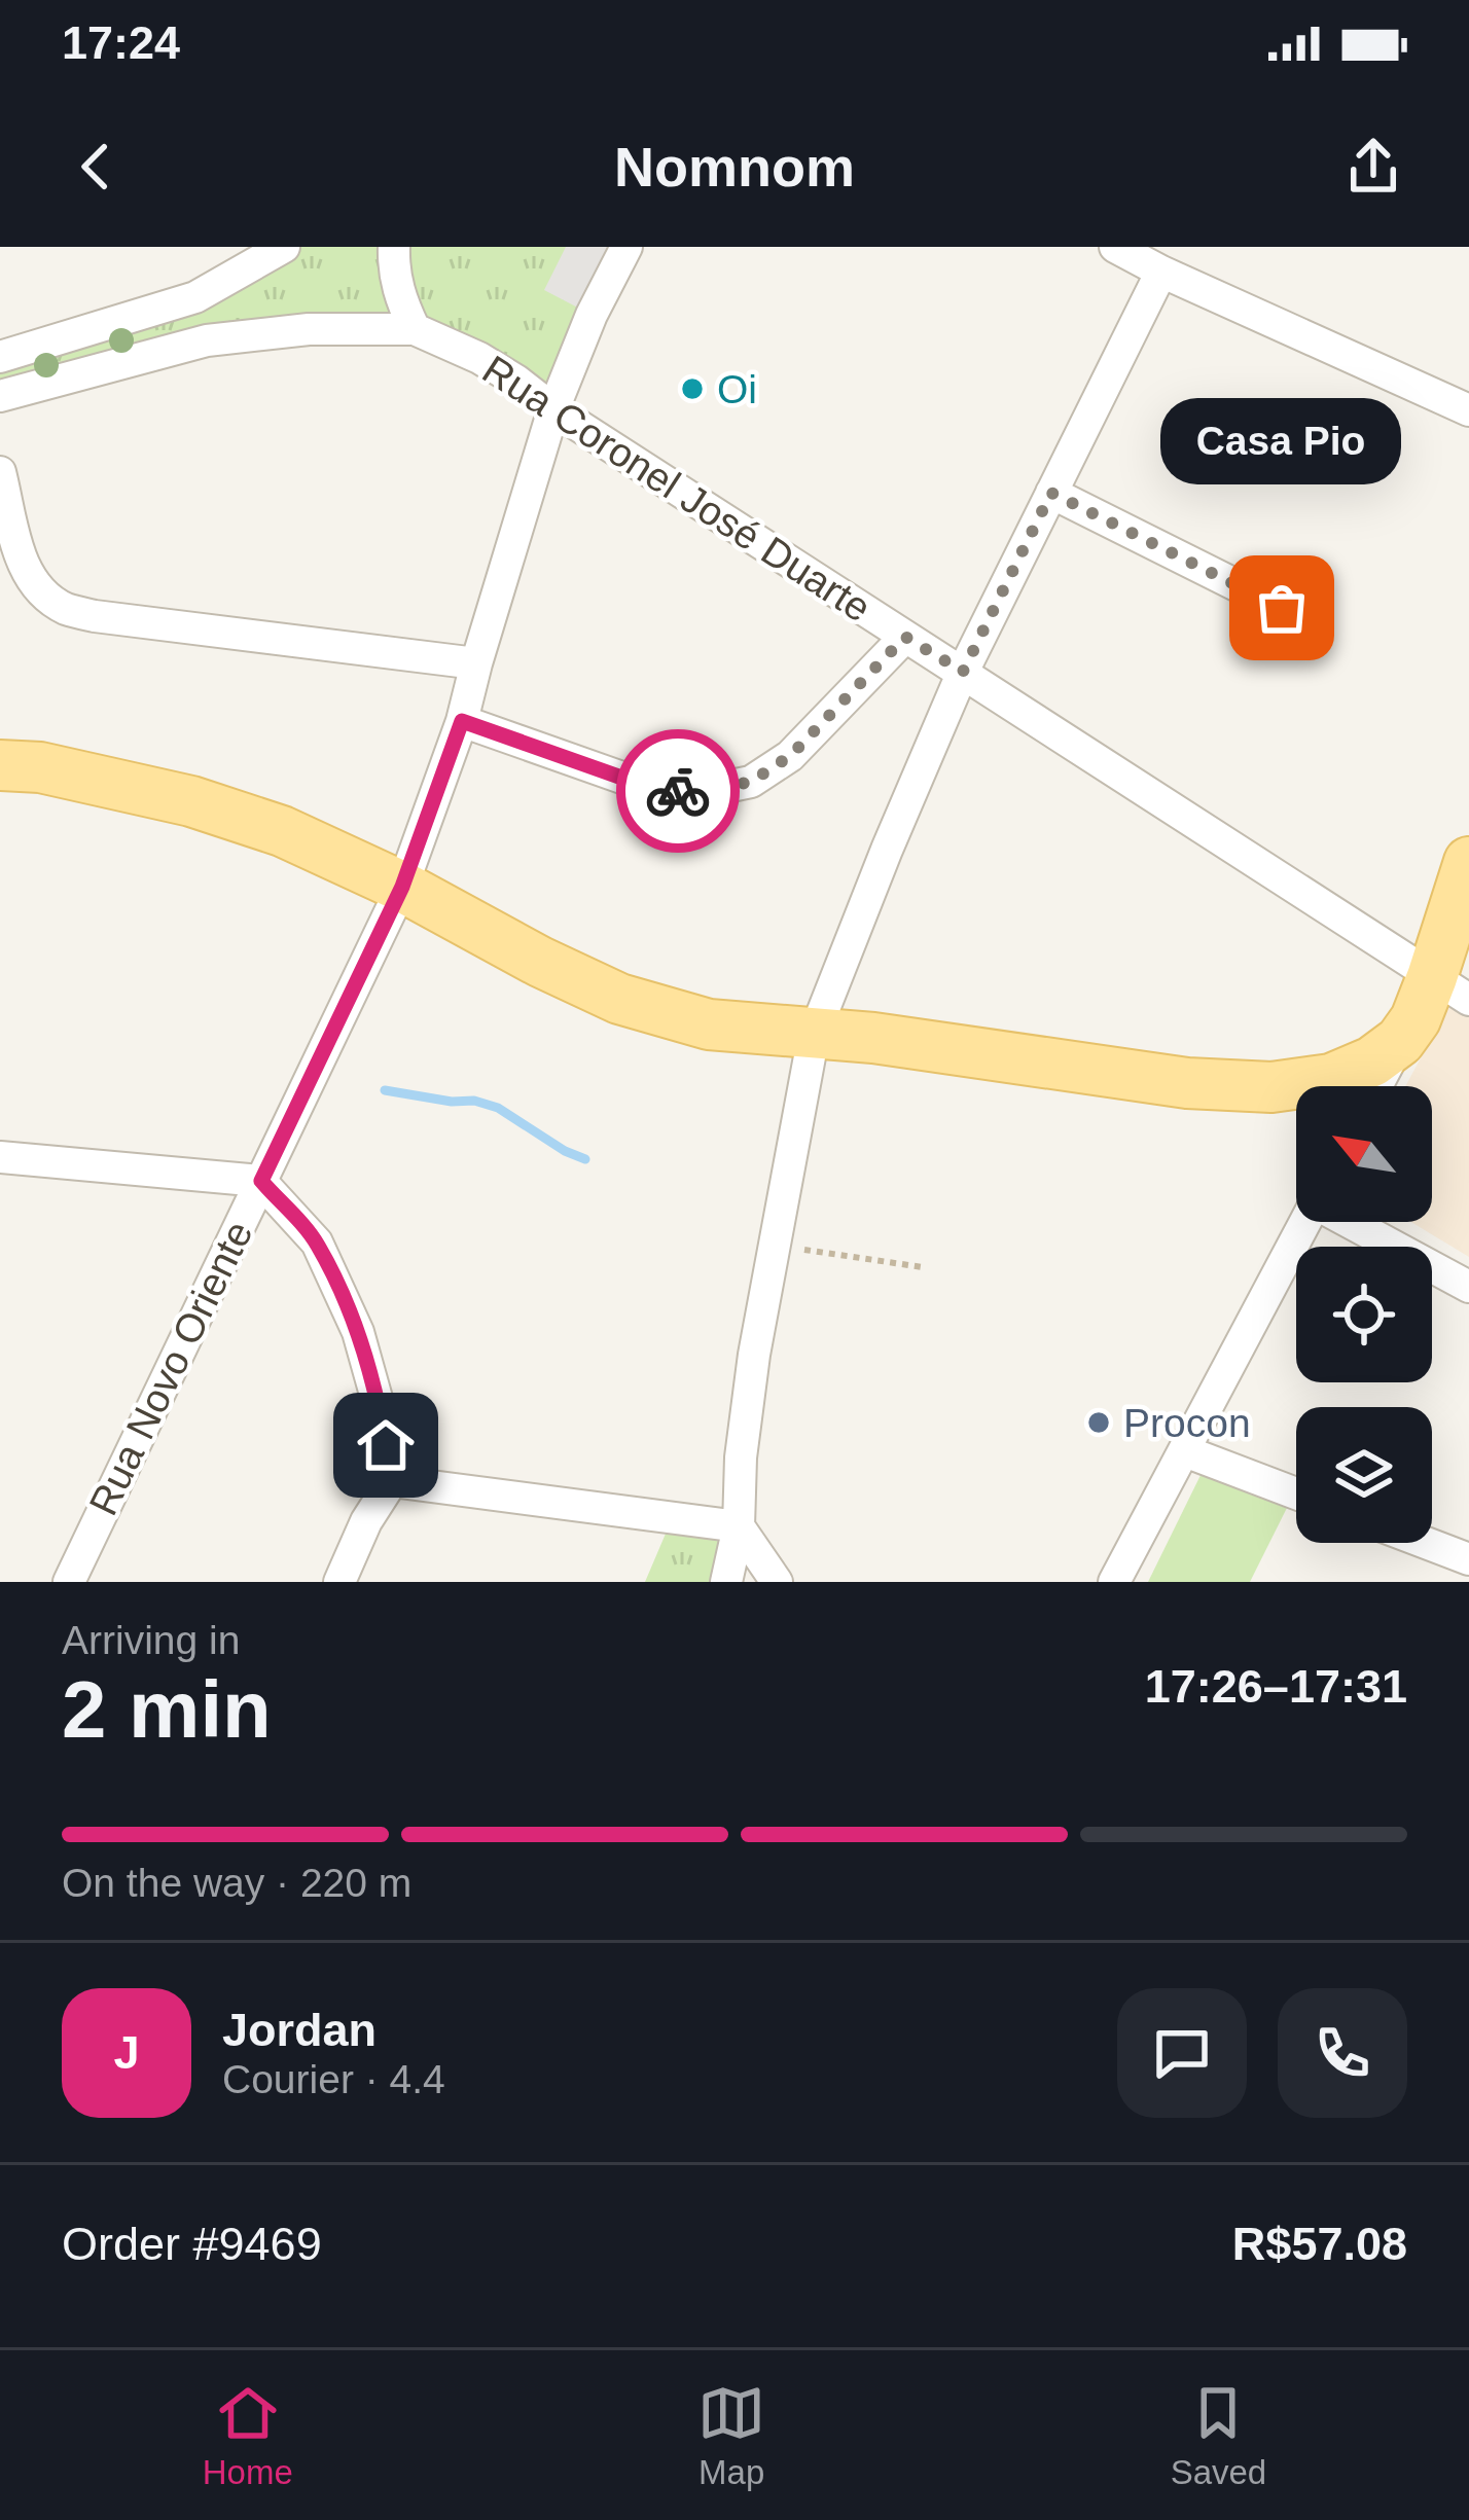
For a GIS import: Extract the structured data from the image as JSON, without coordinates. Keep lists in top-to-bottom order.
{
  "streets": {
    "street": ["Rua Coronel José Duarte", "Rua Novo Oriente"]
  },
  "crossings": [
    ["Rua Coronel José Duarte", "Rua Novo Oriente"]
  ],
  "places": ["Oi", "Casa Pio", "Procon"],
  "north": "top left",
  "page": {
    "status": "17:24",
    "header": "Nomnom",
    "bubble": "Casa Pio",
    "heading": ["2 min", "Arriving in", "17:26–17:31"],
    "panel": [
      "Jordan",
      "Courier · 4.4",
      "Order #9469",
      "R$57.08"
    ],
    "bar": "On the way · 220 m",
    "round": "J",
    "tabs": ["Home", "Map", "Saved"]
  }
}
